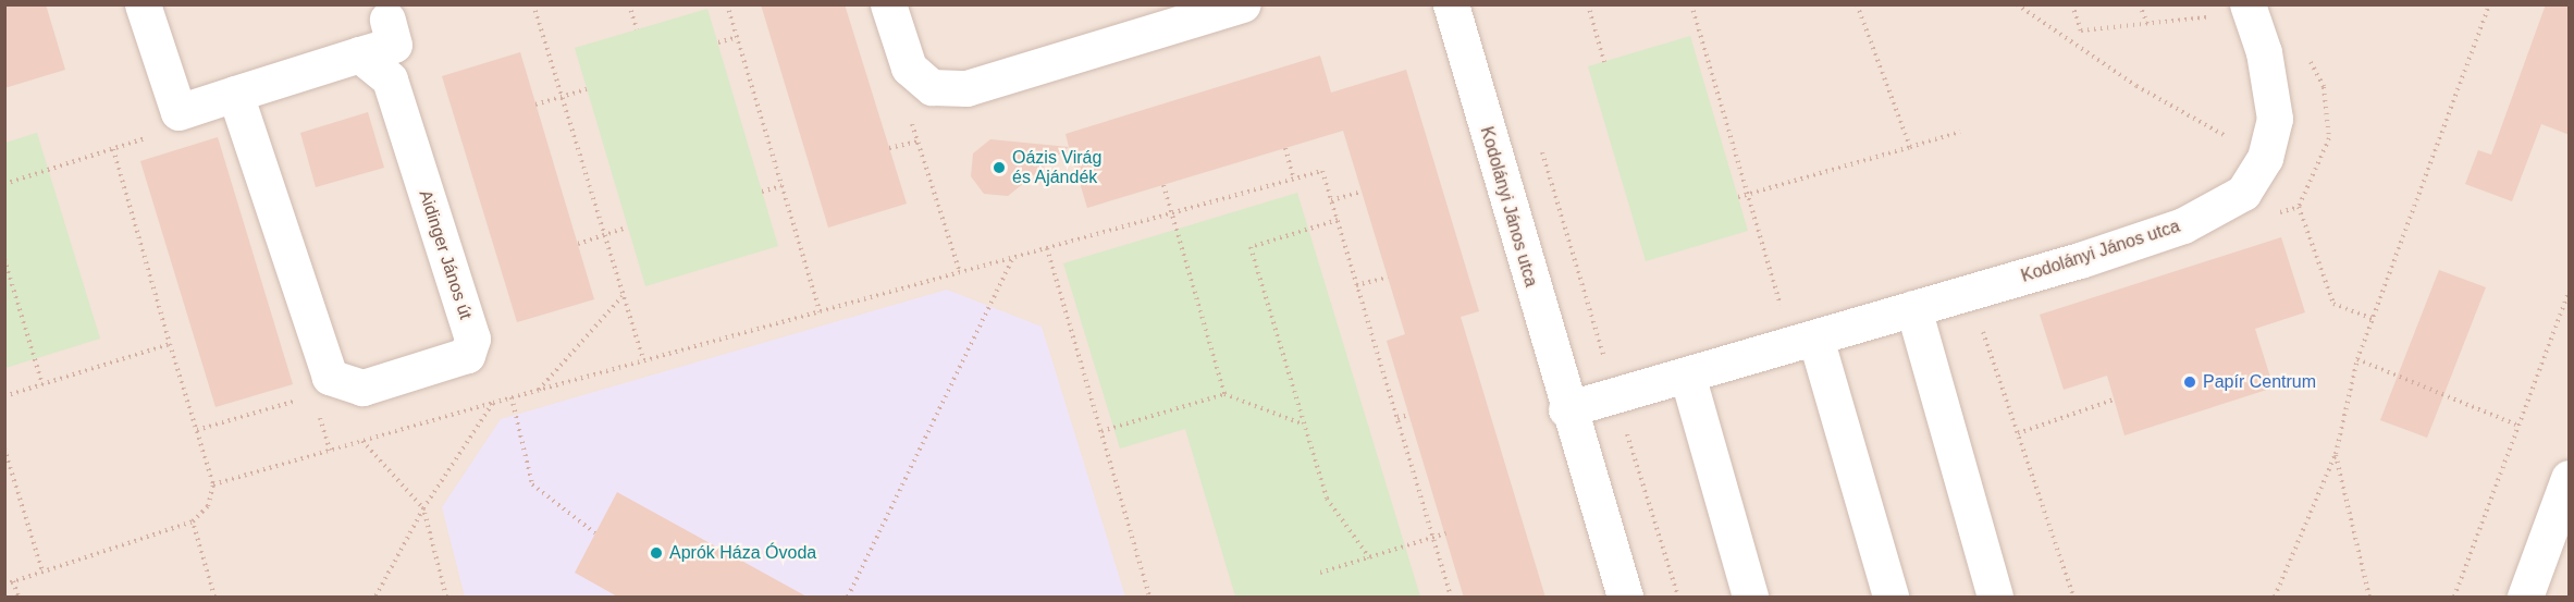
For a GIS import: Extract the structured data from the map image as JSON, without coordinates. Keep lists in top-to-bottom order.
{
  "streets": {
    "street": ["Kodolányi János utca", "Aidinger János út"]
  },
  "places": ["Oázis Virág és Ajándék", "Papír Centrum", "Aprók Háza Óvoda"]
}
